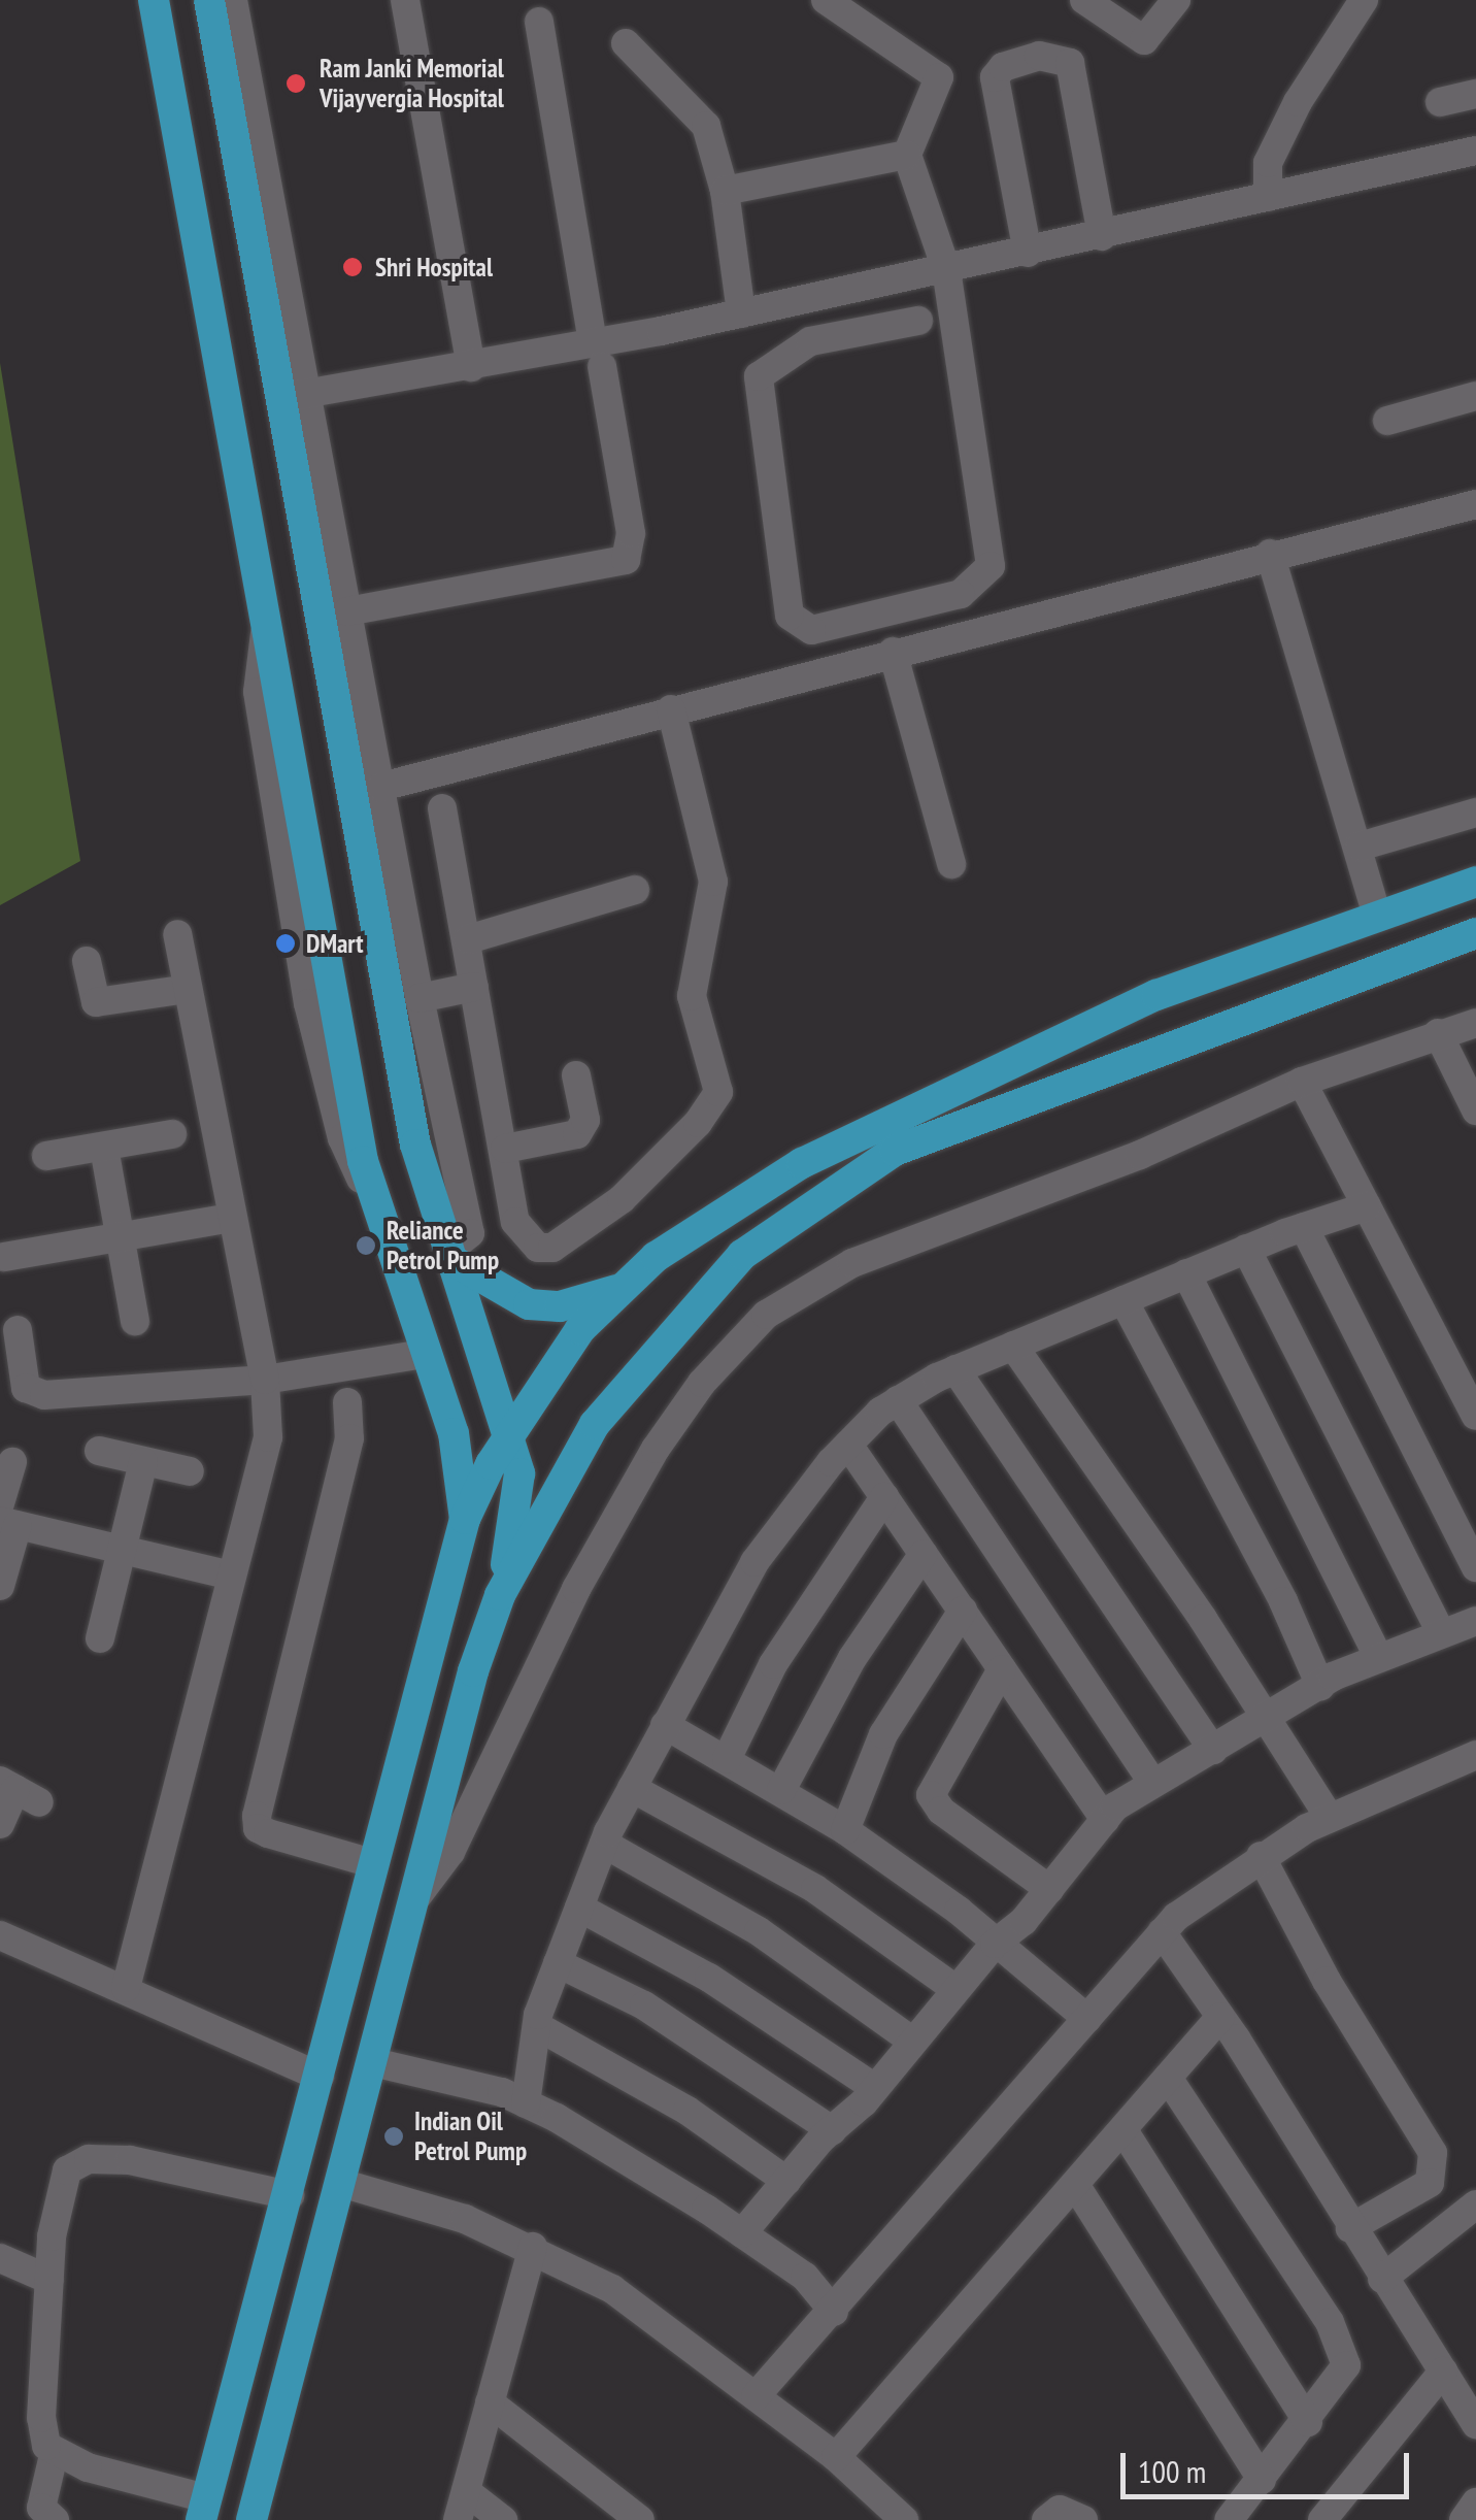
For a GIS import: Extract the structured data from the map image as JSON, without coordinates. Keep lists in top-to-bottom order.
{
  "places": [
    "Ram Janki Memorial Vijayvergia Hospital",
    "Shri Hospital",
    "DMart",
    "Reliance Petrol Pump",
    "Indian Oil Petrol Pump"
  ],
  "scale_bar": "100 m"
}
